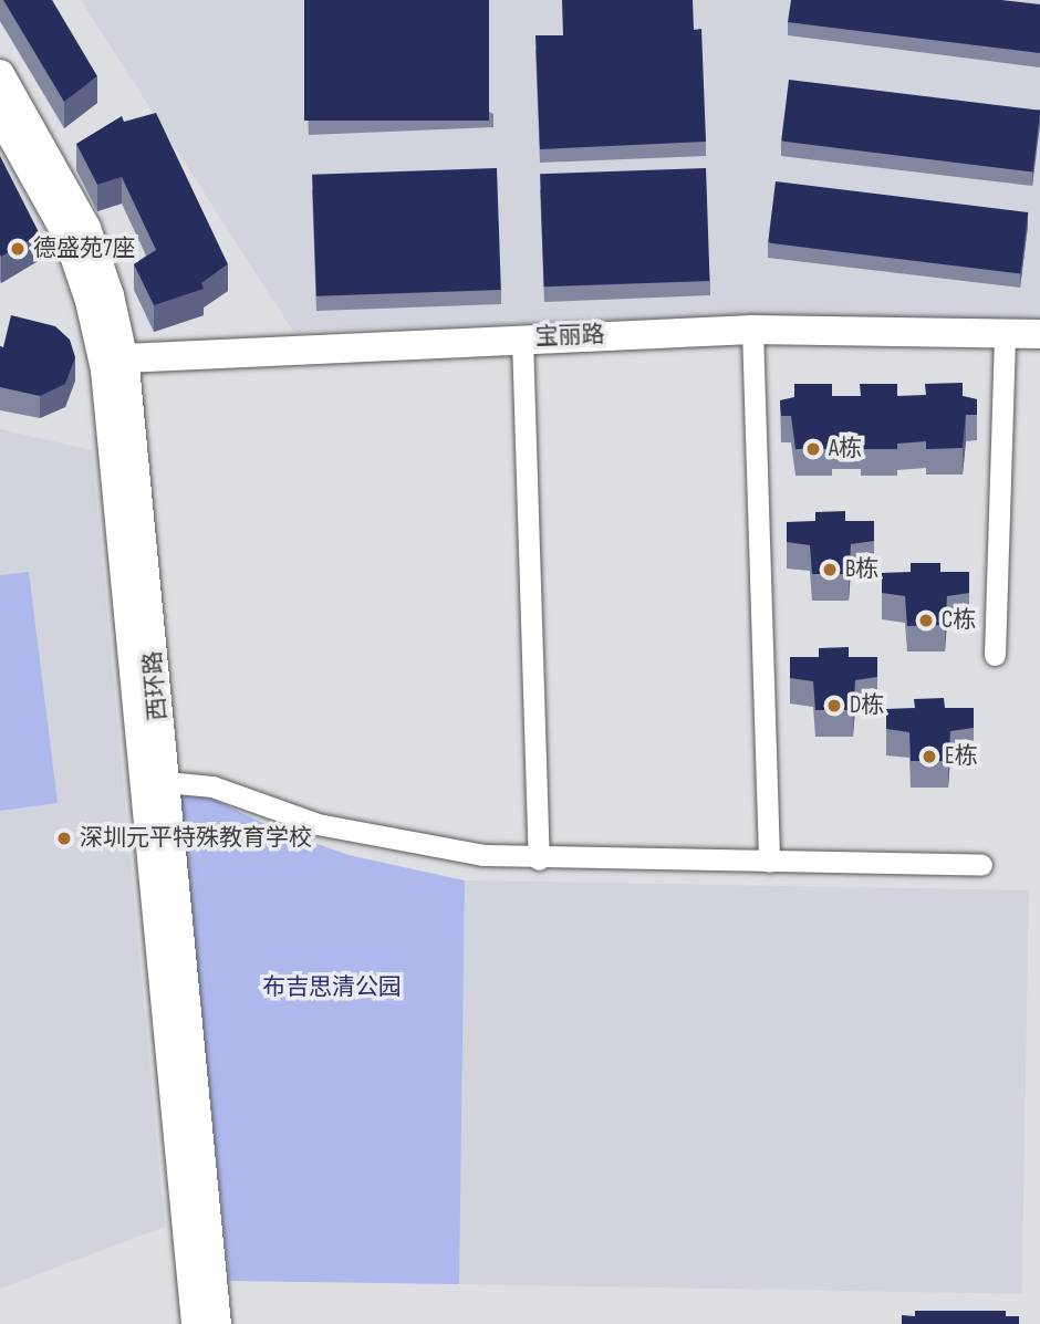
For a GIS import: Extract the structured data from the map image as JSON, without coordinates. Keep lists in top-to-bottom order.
{
  "streets": {
    "main road": ["宝丽路", "西环路"]
  },
  "crossings": [
    ["宝丽路", "西环路"]
  ],
  "parks": ["布吉思清公园"],
  "places": [
    "德盛苑7座",
    "A栋",
    "B栋",
    "C栋",
    "D栋",
    "E栋",
    "深圳元平特殊教育学校"
  ]
}
